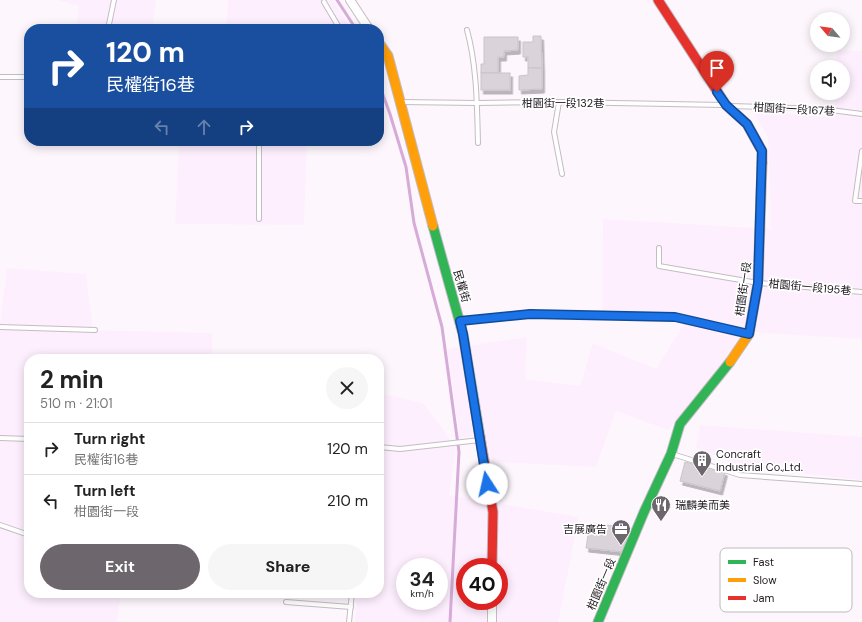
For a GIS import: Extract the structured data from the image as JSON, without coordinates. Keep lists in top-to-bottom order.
{
  "streets": {
    "street": ["民權街", "柑園街一段"],
    "lane": ["柑園街一段132巷", "柑園街一段167巷", "柑園街一段195巷"]
  },
  "crossings": [
    ["柑園街一段132巷", "柑園街一段167巷"],
    ["柑園街一段132巷", "民權街"],
    ["柑園街一段132巷", "柑園街一段"],
    ["柑園街一段167巷", "柑園街一段"],
    ["柑園街一段195巷", "柑園街一段"]
  ],
  "places": {
    "building": ["Concraft Industrial Co.,Ltd."],
    "restaurant": ["瑞麟美而美"],
    "office": ["吉展廣告"]
  },
  "legend": ["Fast", "Slow", "Jam"],
  "north": "top left",
  "page": {
    "turn": ["120 m", "民權街16巷"],
    "heading": ["2 min", "510 m · 21:01"],
    "list": [
      {
        "name": "Turn right",
        "note": "民權街16巷",
        "value": "120 m"
      },
      {
        "name": "Turn left",
        "note": "柑園街一段",
        "value": "210 m"
      }
    ],
    "buttons": ["Exit", "Share"],
    "speed": "34 km/h",
    "limit": "40"
  }
}
